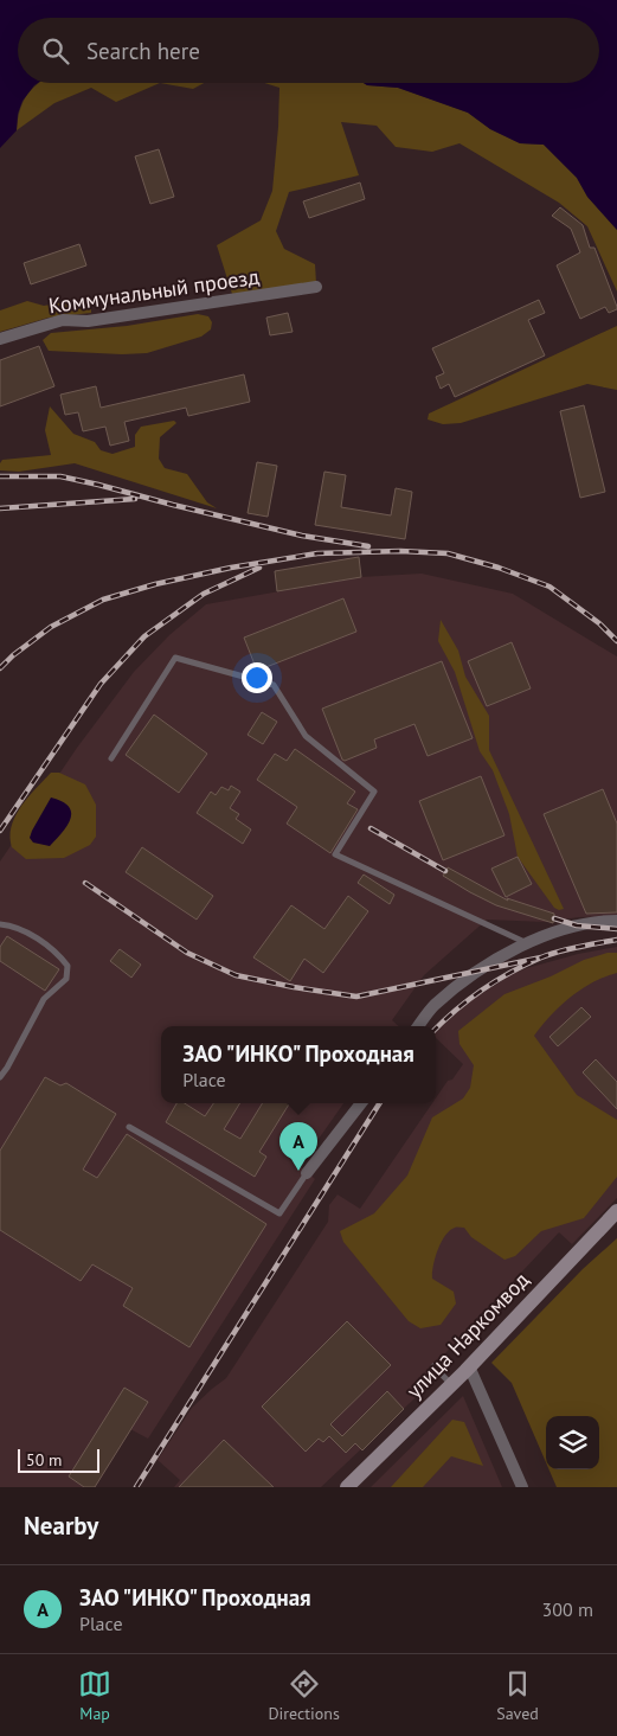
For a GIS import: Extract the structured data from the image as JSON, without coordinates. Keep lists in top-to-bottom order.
{
  "streets": {
    "street": ["Коммунальный проезд", "улица Наркомвод"]
  },
  "scale_bar": "50 m",
  "page": {
    "search": "Search here",
    "popup": ["ЗАО \"ИНКО\" Проходная", "Place"],
    "pins": "A",
    "scale": "50 m",
    "heading": "Nearby",
    "list": [
      {
        "mark": "A",
        "name": "ЗАО \"ИНКО\" Проходная",
        "note": "Place",
        "value": "300 m"
      }
    ],
    "nav": ["Map", "Directions", "Saved"]
  }
}
